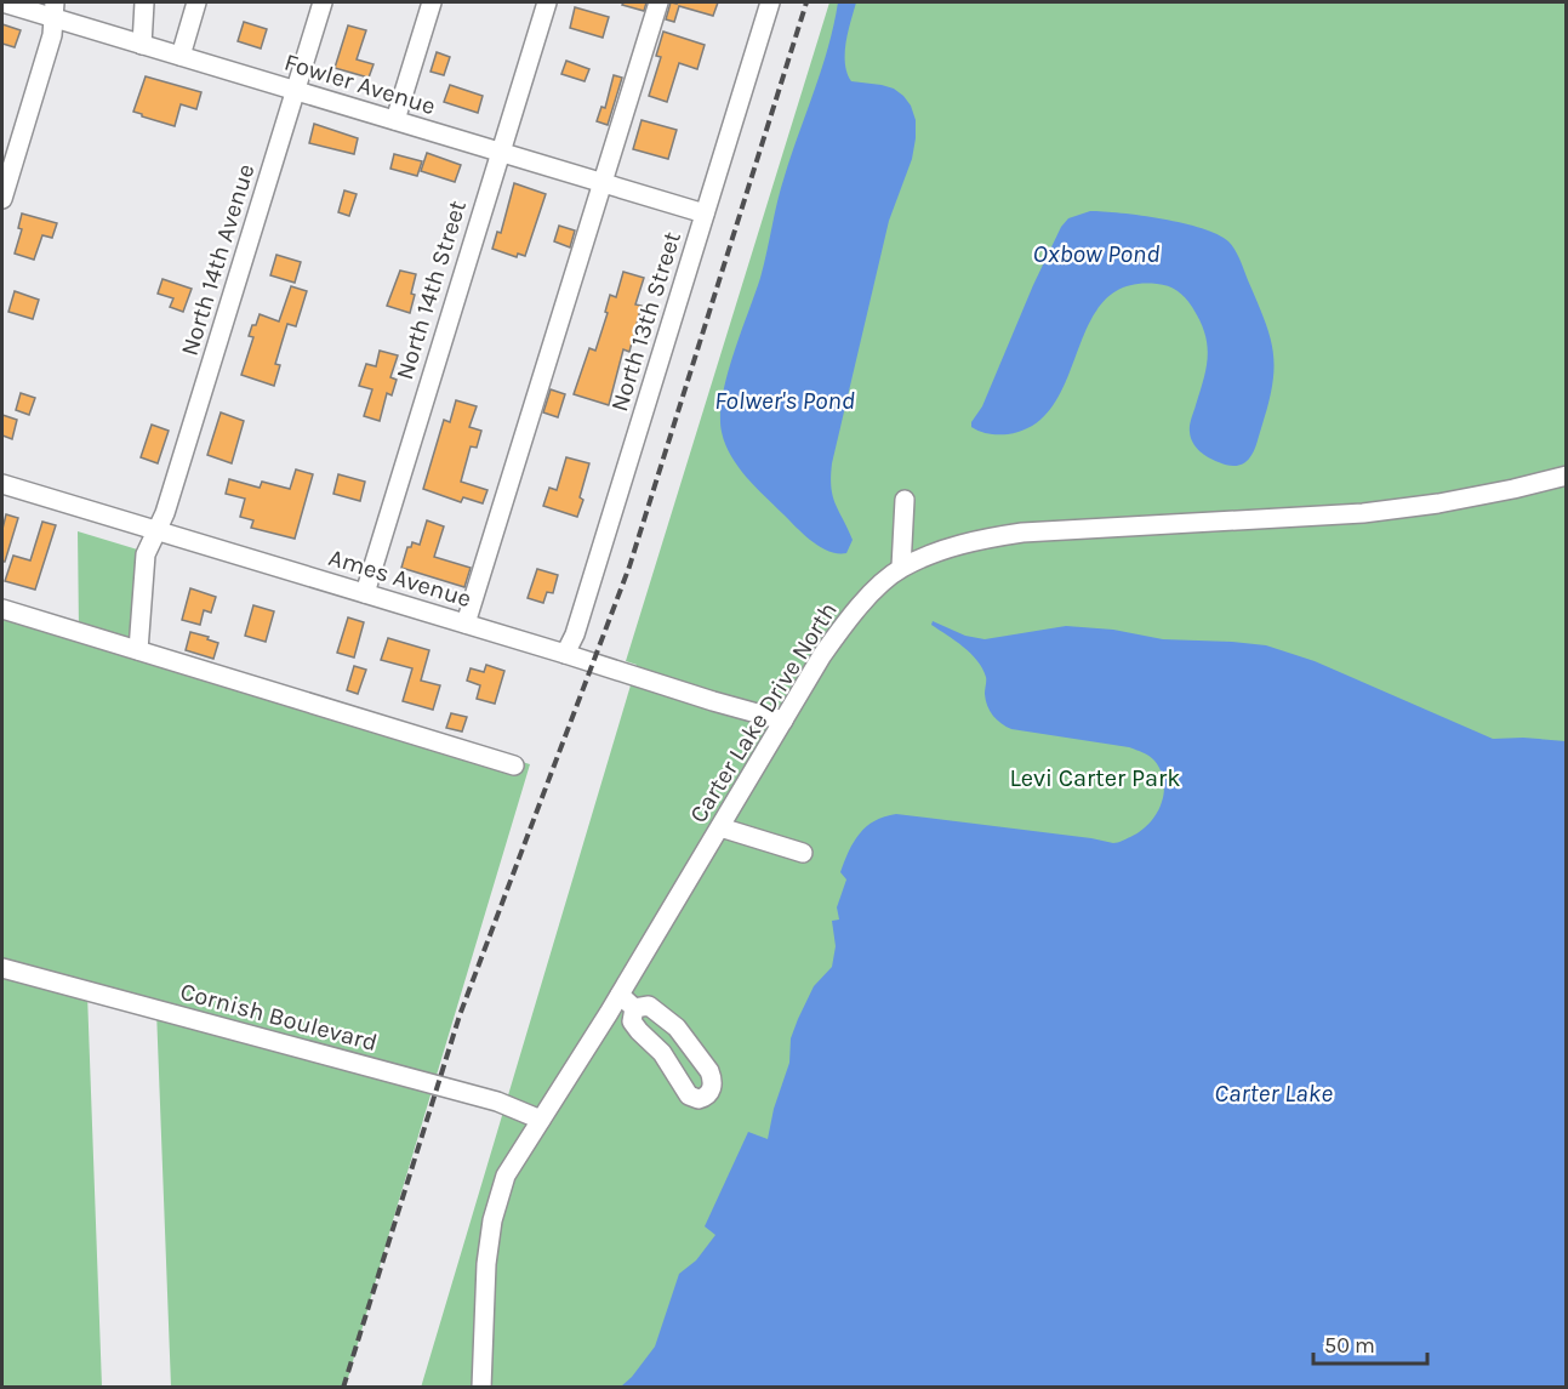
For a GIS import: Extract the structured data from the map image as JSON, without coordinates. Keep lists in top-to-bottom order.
{
  "streets": {
    "street": [
      "Fowler Avenue",
      "North 14th Avenue",
      "North 14th Street",
      "North 13th Street",
      "Ames Avenue",
      "Carter Lake Drive North",
      "Cornish Boulevard"
    ]
  },
  "crossings": [
    ["Fowler Avenue", "North 14th Avenue"],
    ["Fowler Avenue", "North 14th Street"],
    ["Fowler Avenue", "North 13th Street"],
    ["North 14th Avenue", "Ames Avenue"],
    ["North 14th Street", "Ames Avenue"],
    ["North 13th Street", "Ames Avenue"],
    ["Ames Avenue", "Carter Lake Drive North"],
    ["Carter Lake Drive North", "Cornish Boulevard"]
  ],
  "water": ["Oxbow Pond", "Folwer's Pond", "Carter Lake"],
  "parks": ["Levi Carter Park"],
  "scale_bar": "50 m"
}
